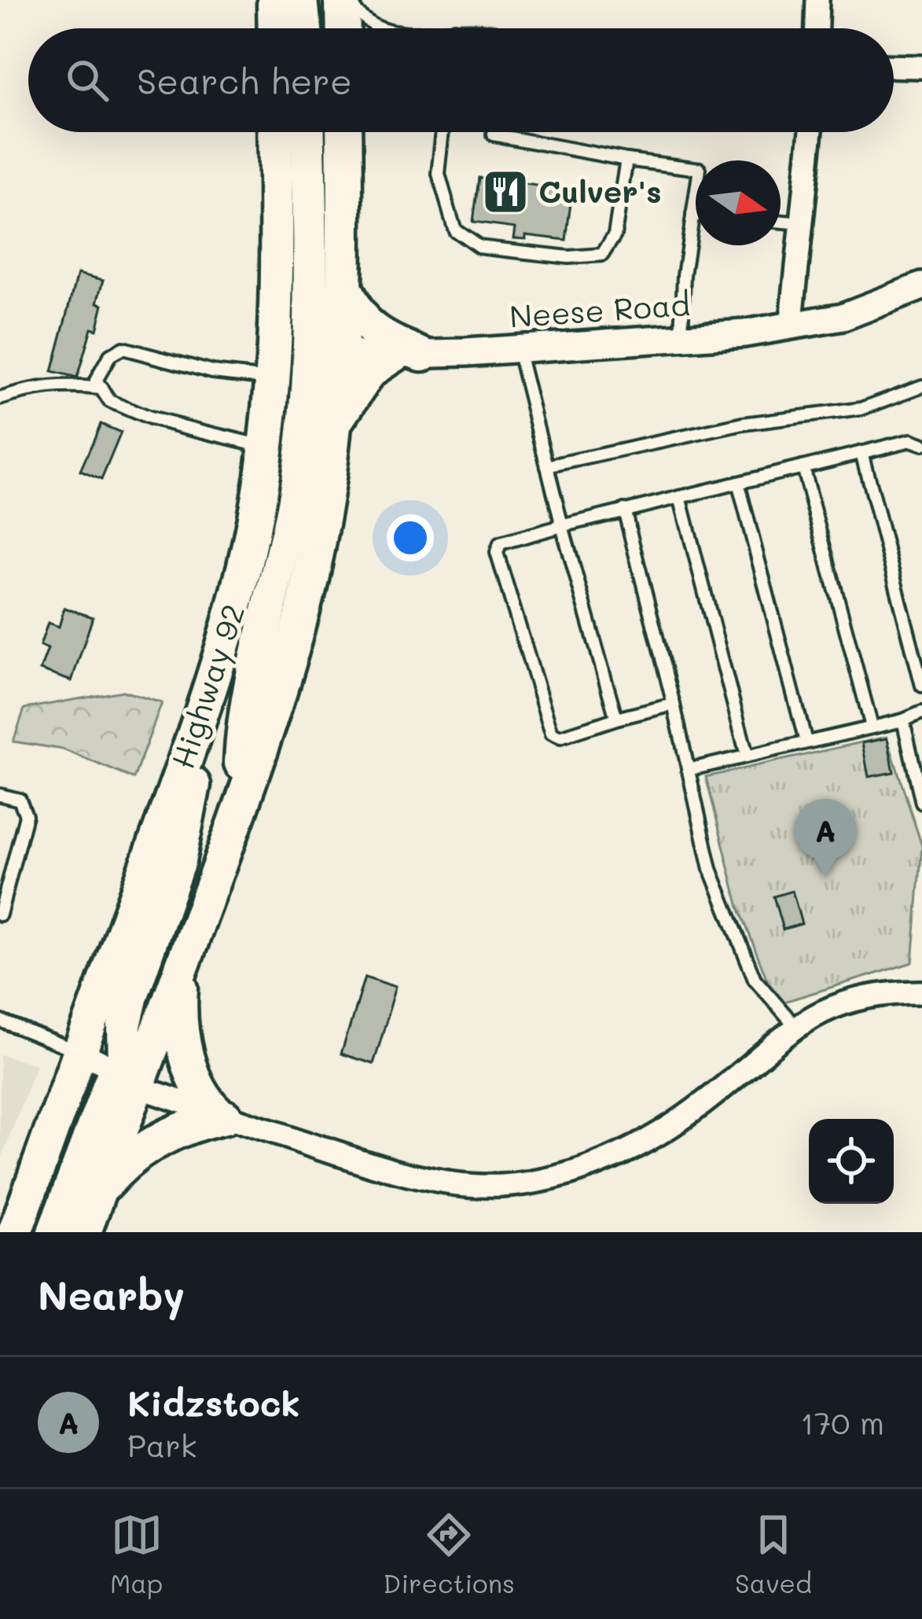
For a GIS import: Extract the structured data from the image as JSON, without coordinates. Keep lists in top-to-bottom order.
{
  "streets": {
    "main road": ["Highway 92"],
    "street": ["Neese Road"]
  },
  "crossings": [
    ["Neese Road", "Highway 92"]
  ],
  "places": {
    "restaurant": ["Culver's"]
  },
  "north": "right",
  "page": {
    "search": "Search here",
    "pins": "A",
    "heading": "Nearby",
    "list": [
      {
        "mark": "A",
        "name": "Kidzstock",
        "note": "Park",
        "value": "170 m"
      }
    ],
    "nav": ["Map", "Directions", "Saved"]
  }
}
